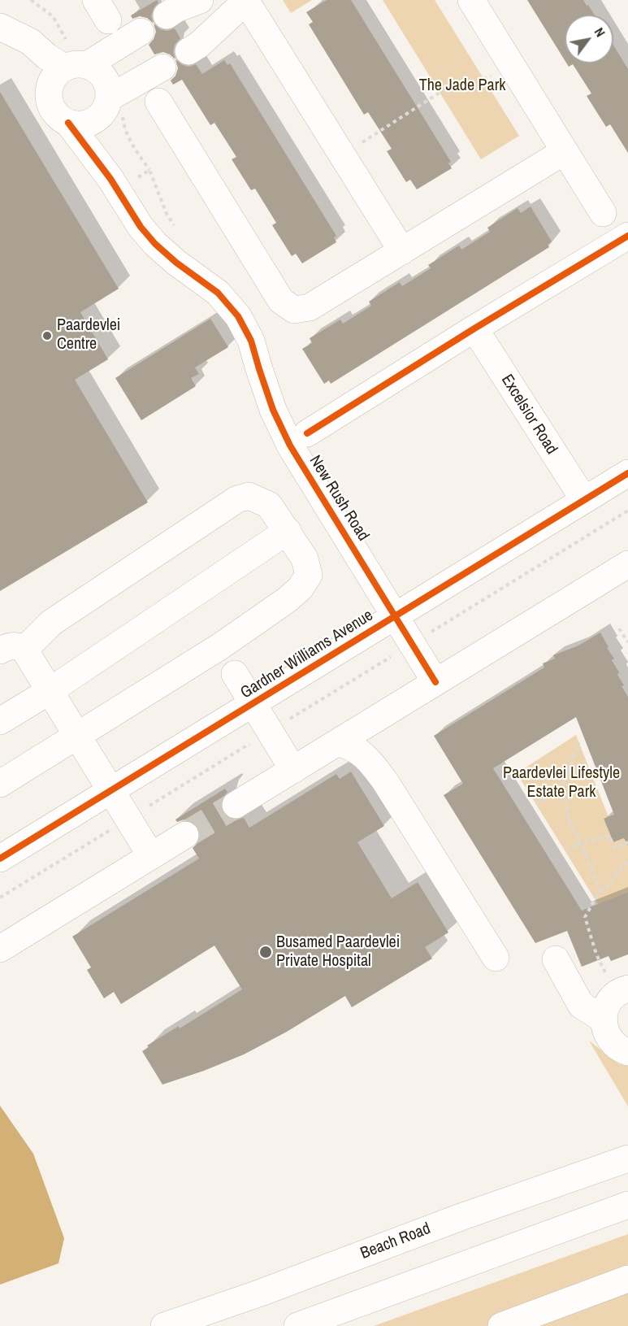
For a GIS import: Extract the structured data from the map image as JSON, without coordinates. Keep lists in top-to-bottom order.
{
  "streets": {
    "street": [
      "Excelsior Road",
      "New Rush Road",
      "Gardner Williams Avenue",
      "Beach Road"
    ]
  },
  "crossings": [
    ["Excelsior Road", "Gardner Williams Avenue"],
    ["New Rush Road", "Gardner Williams Avenue"]
  ],
  "parks": ["The Jade Park", "Paardevlei Lifestyle Estate Park"],
  "places": ["Paardevlei Centre", "Busamed Paardevlei Private Hospital"],
  "north": "top right"
}
